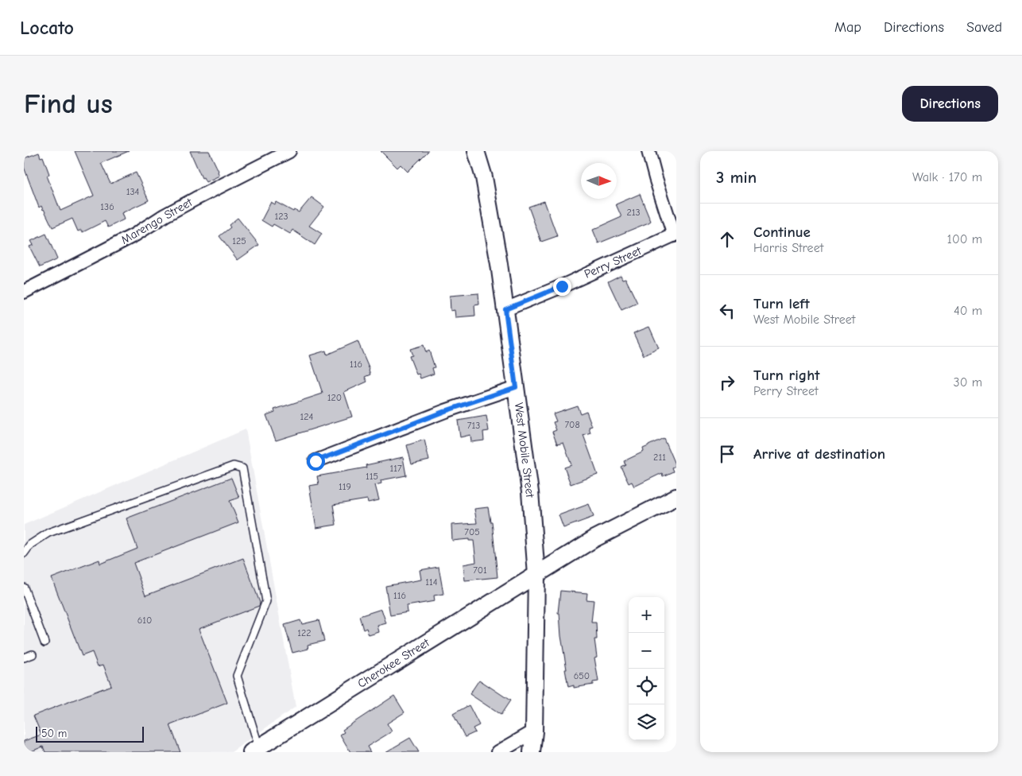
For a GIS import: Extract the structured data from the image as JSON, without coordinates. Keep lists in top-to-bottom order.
{
  "streets": {
    "street": [
      "Marengo Street",
      "Perry Street",
      "West Mobile Street",
      "Cherokee Street"
    ]
  },
  "crossings": [
    ["Perry Street", "West Mobile Street"],
    ["West Mobile Street", "Cherokee Street"]
  ],
  "house_numbers": [
    "134",
    "136",
    "213",
    "123",
    "125",
    "116",
    "120",
    "124",
    "708",
    "713",
    "211",
    "117",
    "115",
    "119",
    "705",
    "701",
    "114",
    "116",
    "610",
    "122",
    "650"
  ],
  "scale_bar": "50 m",
  "north": "right",
  "page": {
    "header": "Locato",
    "nav": ["Map", "Directions", "Saved"],
    "buttons": "Directions",
    "title": "Find us",
    "heading": ["3 min", "Walk · 170 m"],
    "list": [
      ["Continue", "Harris Street", "100 m"],
      ["Turn left", "West Mobile Street", "40 m"],
      ["Turn right", "Perry Street", "30 m"],
      "Arrive at destination"
    ],
    "map_buttons": ["+", "−"],
    "scale": "50 m"
  }
}
